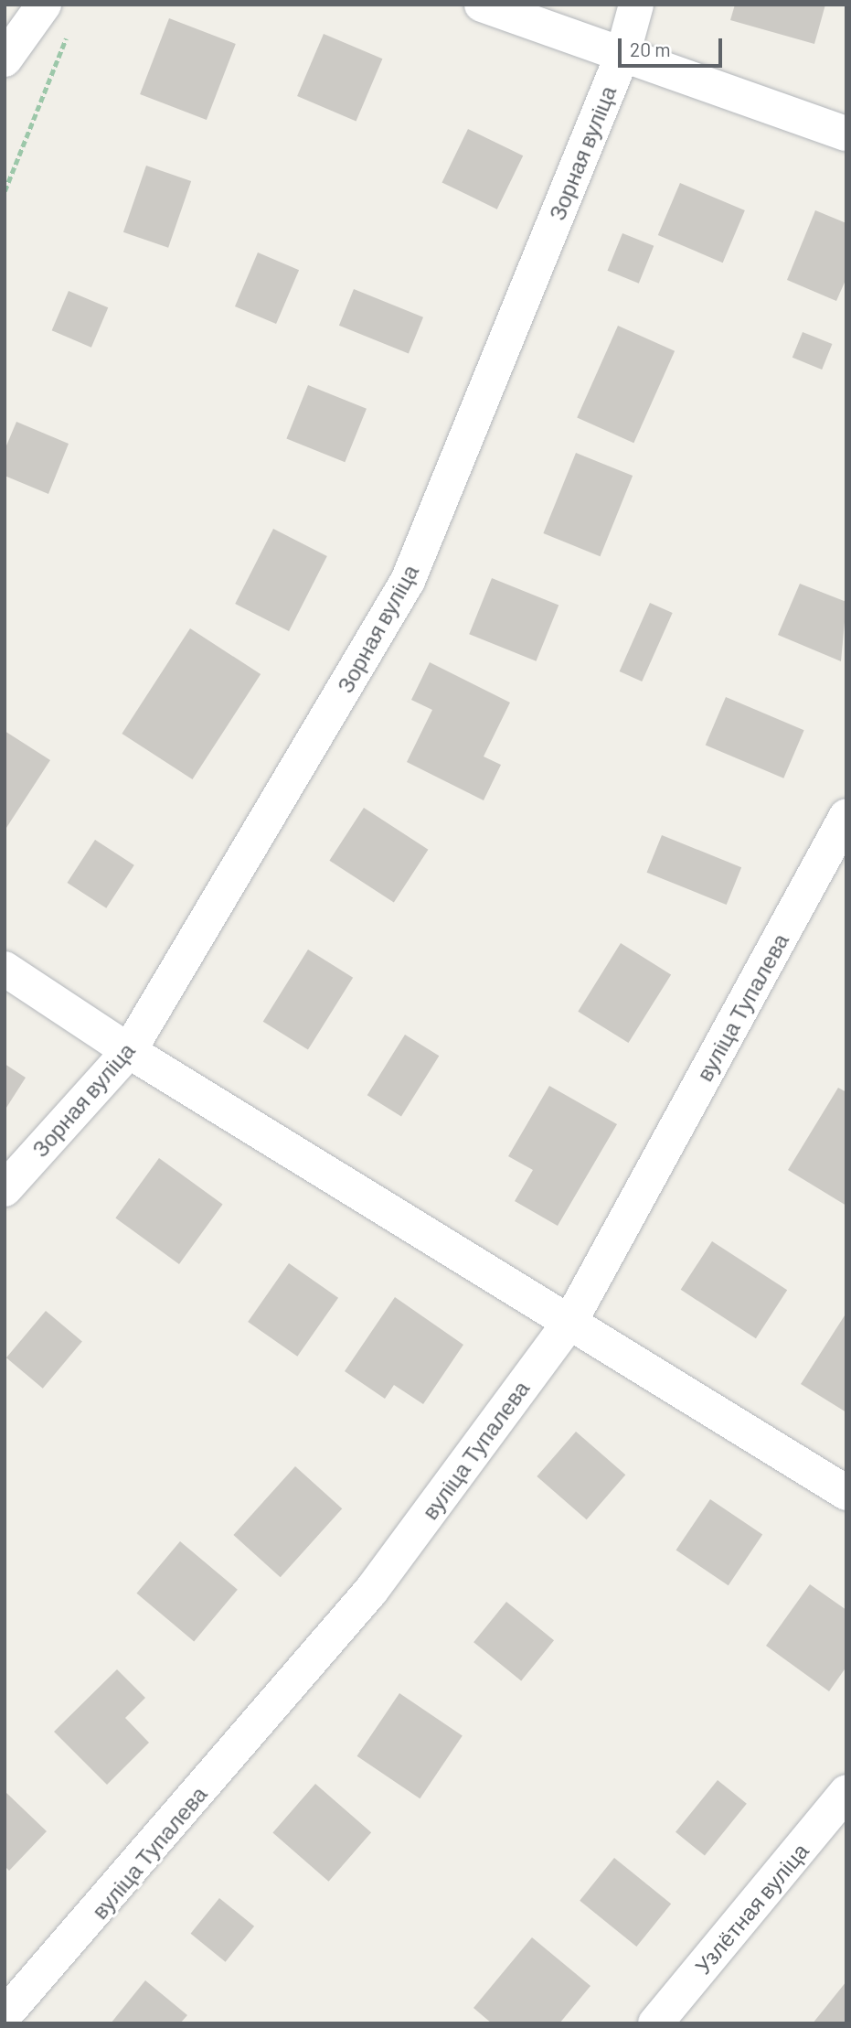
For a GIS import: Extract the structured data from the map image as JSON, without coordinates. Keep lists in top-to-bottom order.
{
  "streets": {
    "street": ["Зорная вуліца", "вуліца Тупалева", "Узлётная вуліца"]
  },
  "scale_bar": "20 m"
}
